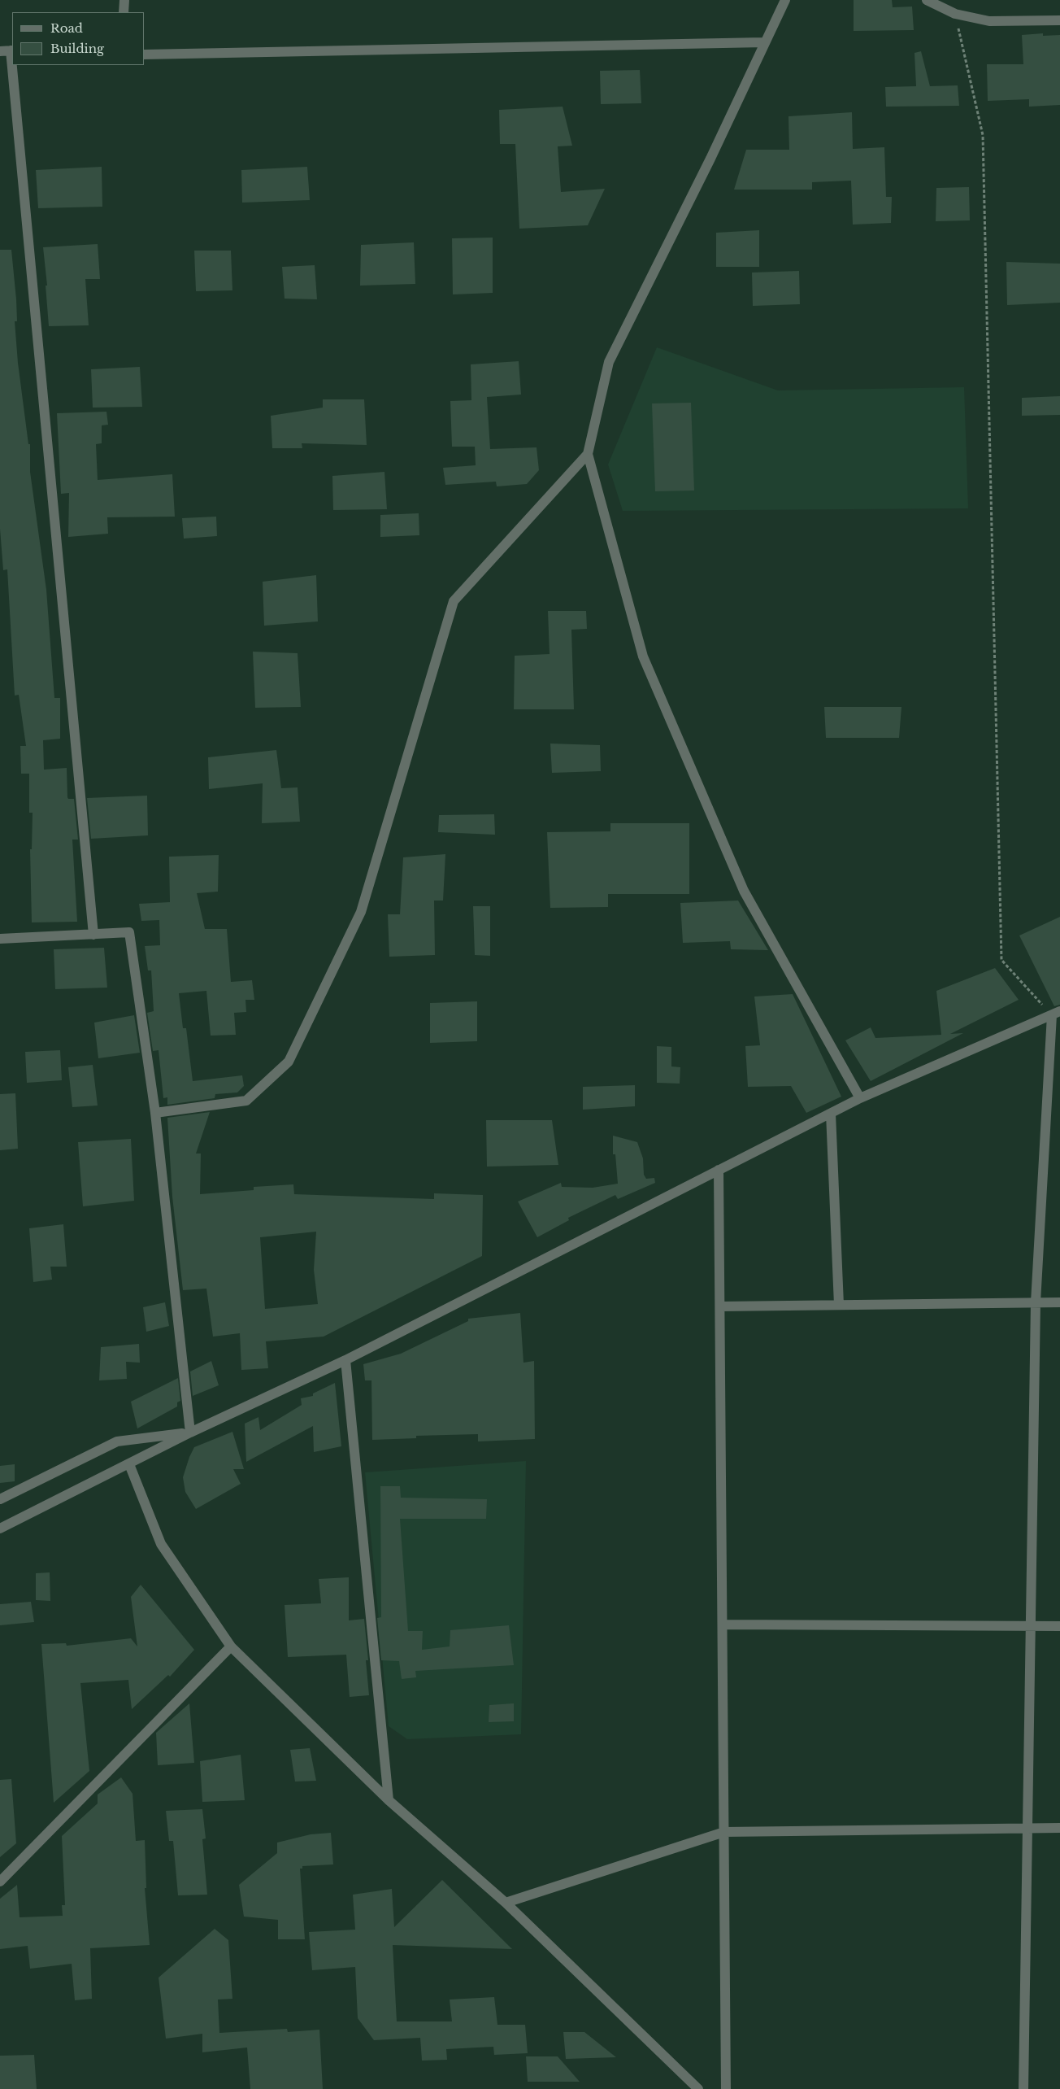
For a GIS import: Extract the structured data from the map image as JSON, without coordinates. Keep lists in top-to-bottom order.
{
  "legend": ["Road", "Building"]
}
